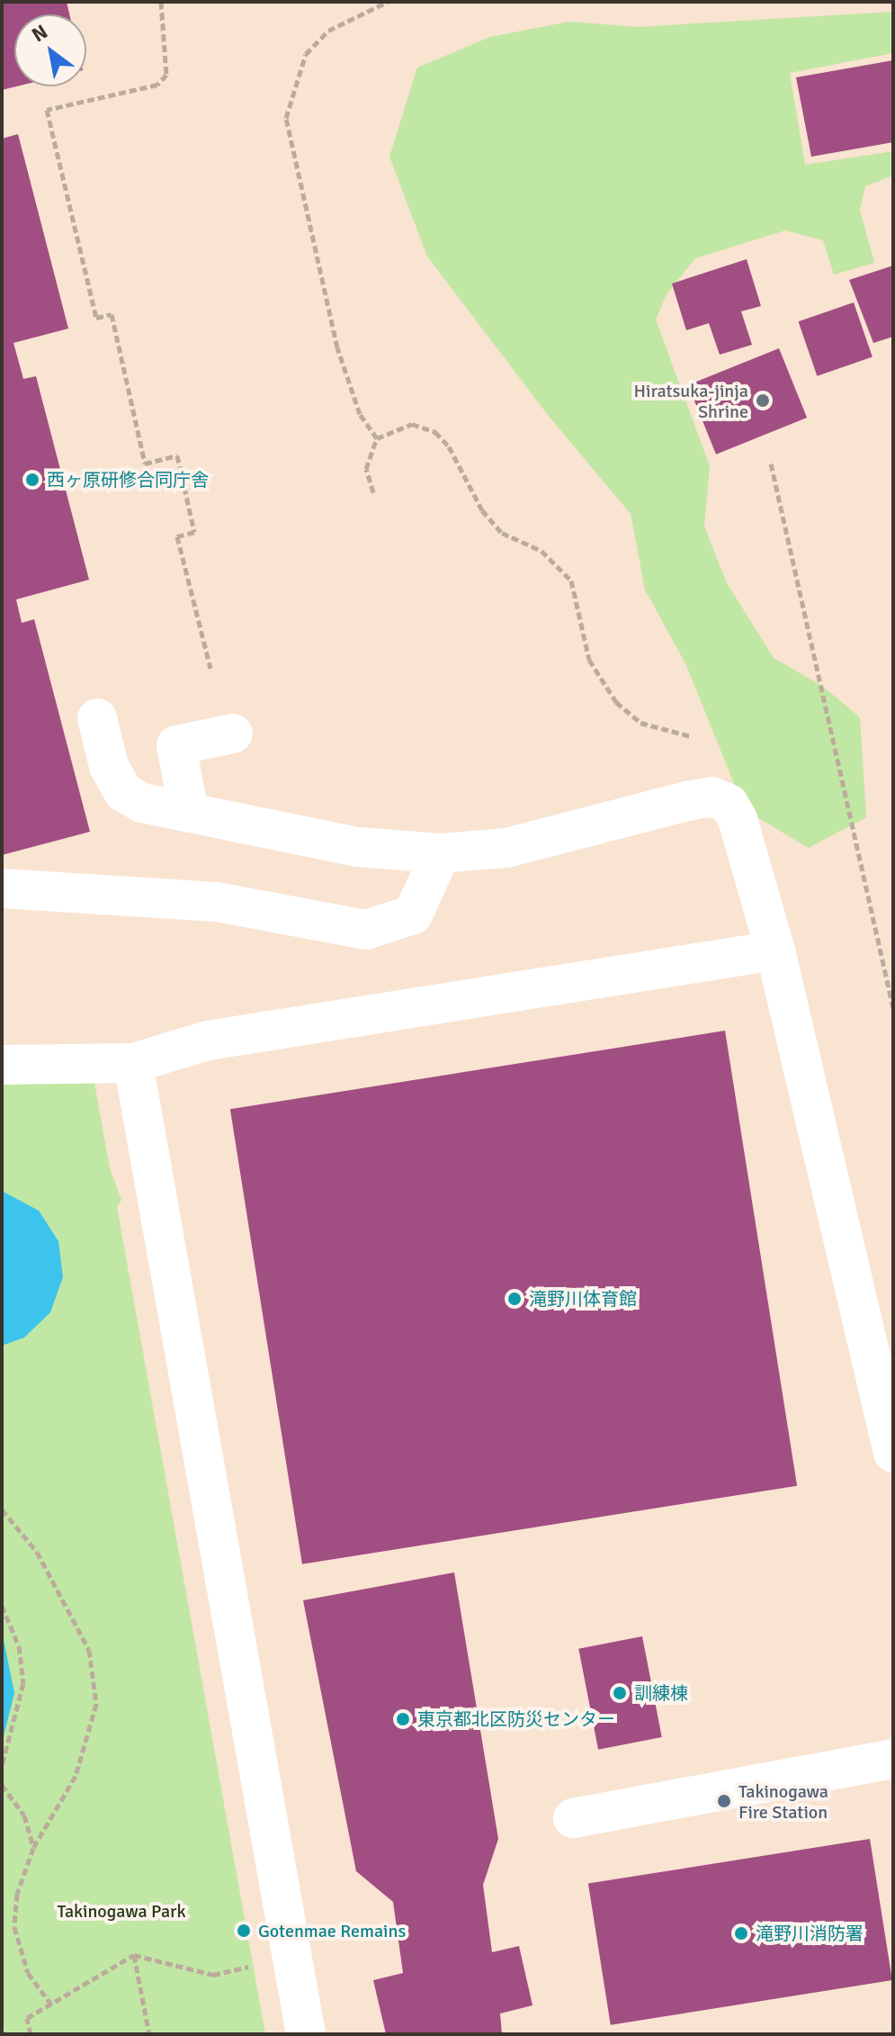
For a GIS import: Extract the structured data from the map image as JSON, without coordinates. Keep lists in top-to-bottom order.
{
  "parks": ["Takinogawa Park"],
  "places": [
    "Hiratsuka-jinja Shrine",
    "西ヶ原研修合同庁舎",
    "滝野川体育館",
    "訓練棟",
    "東京都北区防災センター",
    "Takinogawa Fire Station",
    "Gotenmae Remains",
    "滝野川消防署"
  ],
  "north": "top left"
}
